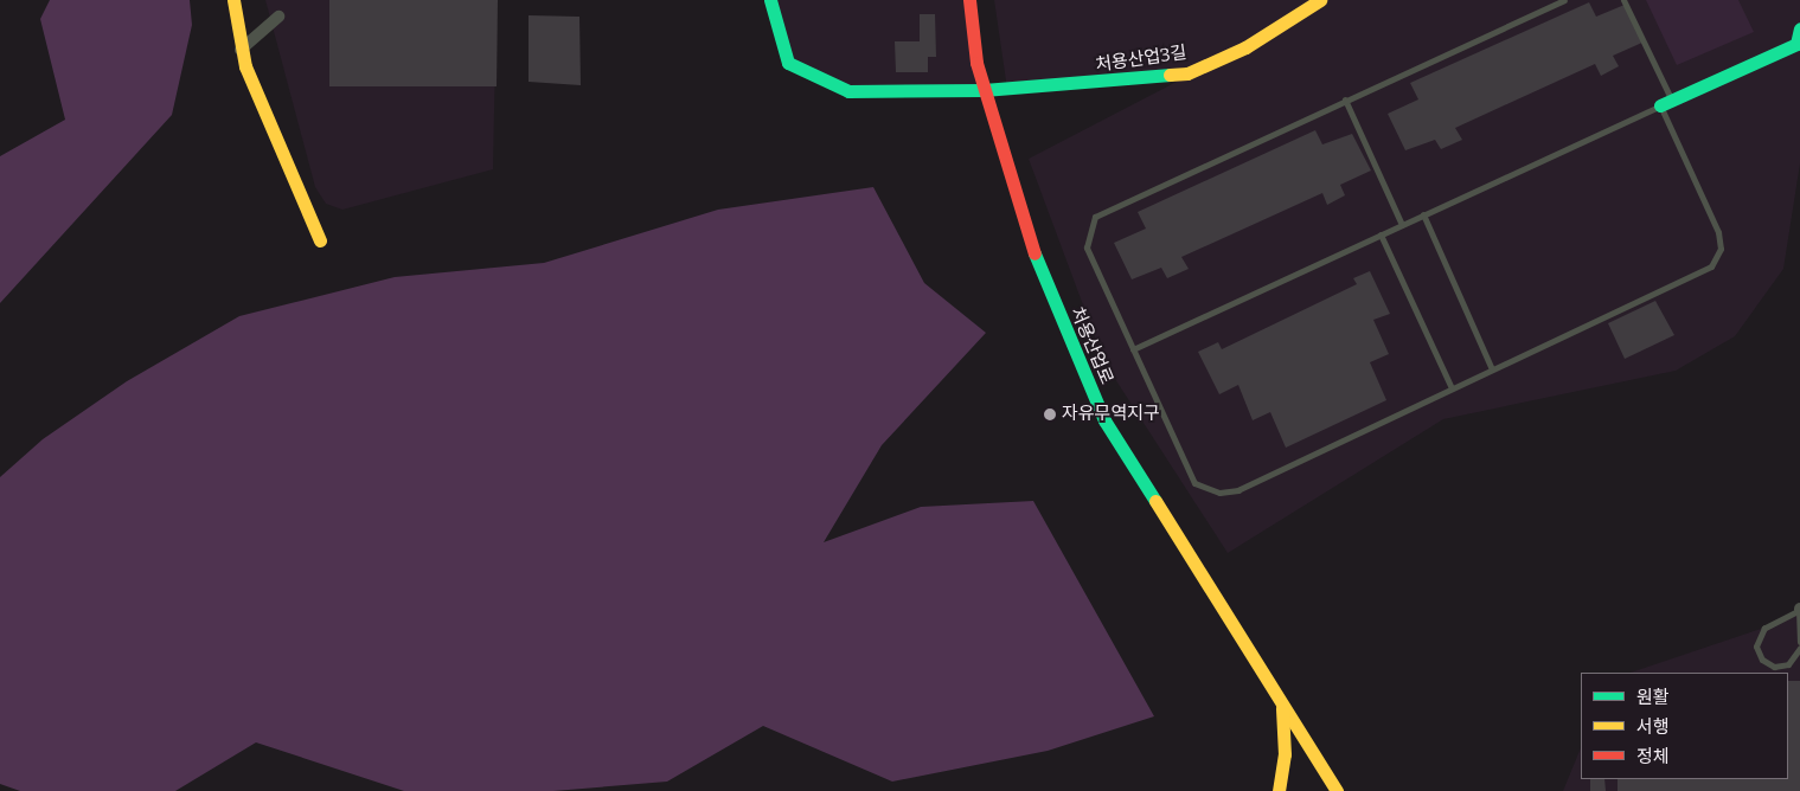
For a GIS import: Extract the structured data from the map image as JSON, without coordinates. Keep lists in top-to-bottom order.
{
  "streets": {
    "main road": ["처용산업3길", "처용산업로"]
  },
  "crossings": [
    ["처용산업3길", "처용산업로"]
  ],
  "places": ["자유무역지구"],
  "legend": ["원활", "서행", "정체"]
}
